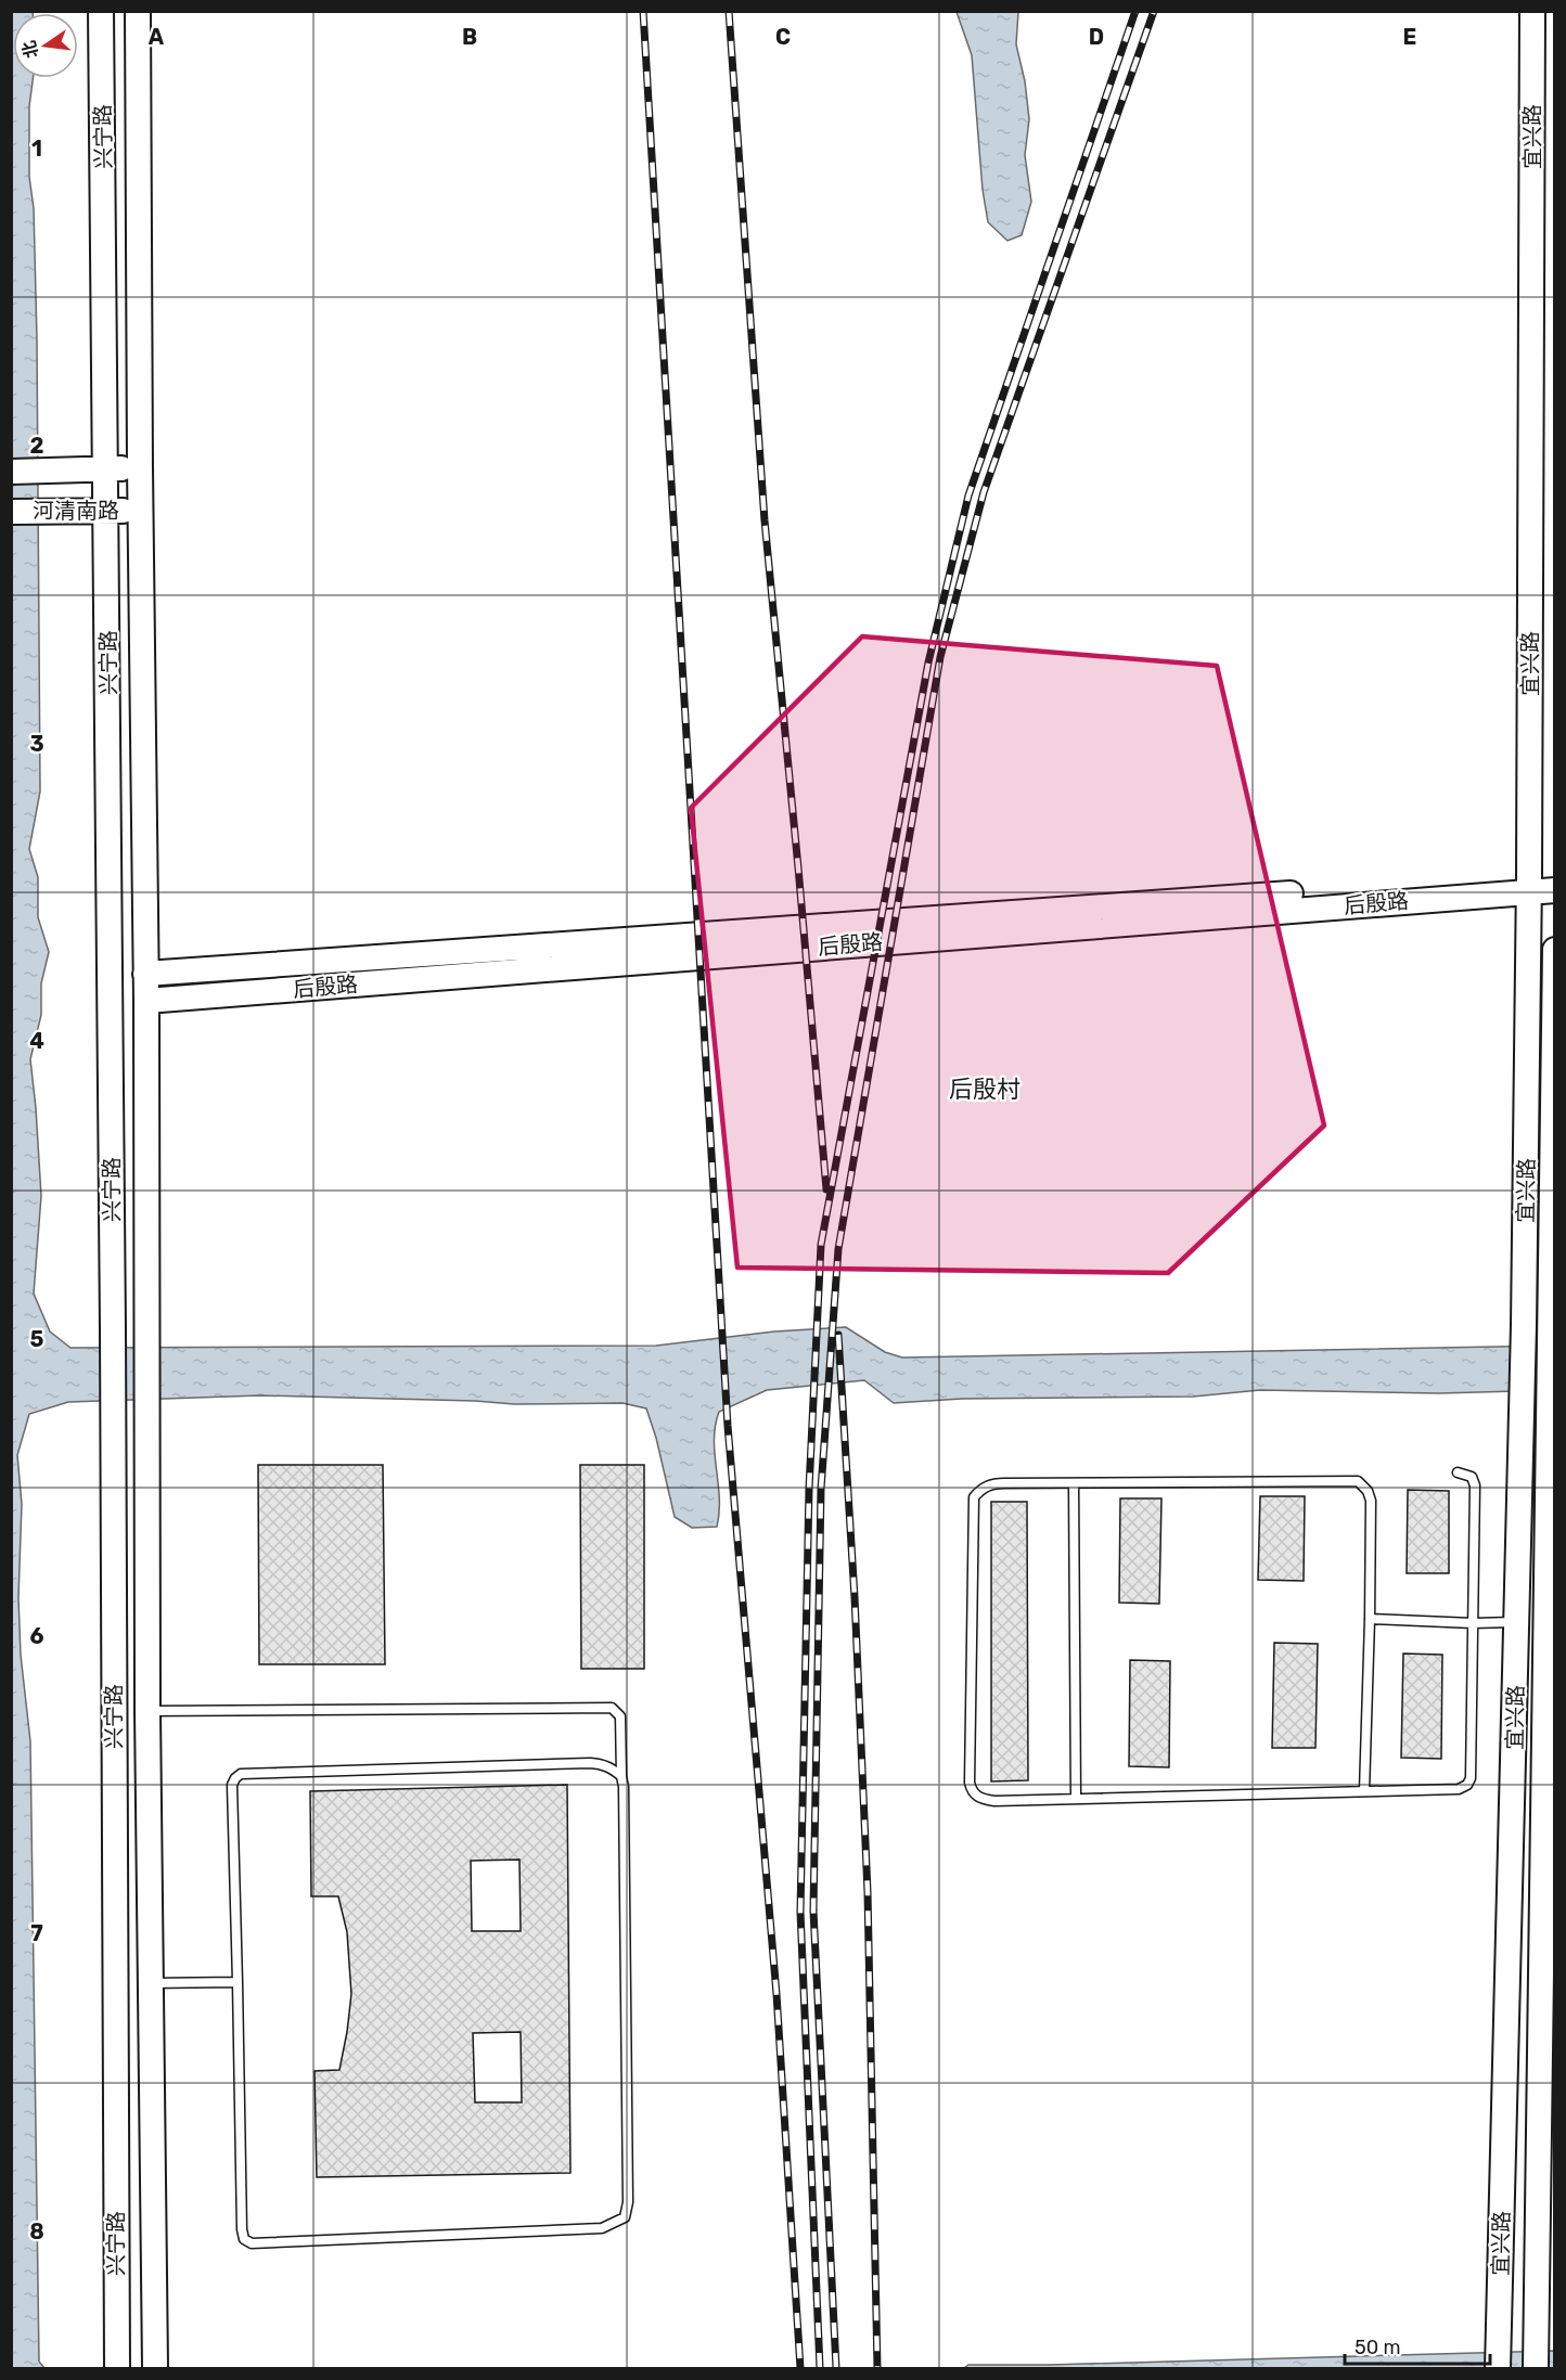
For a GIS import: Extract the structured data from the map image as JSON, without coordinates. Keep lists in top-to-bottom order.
{
  "streets": {
    "main road": [
      "兴宁路",
      "宜兴路",
      "河清南路",
      "后殷路"
    ]
  },
  "crossings": [
    ["兴宁路", "河清南路"],
    ["宜兴路", "后殷路"]
  ],
  "districts": ["后殷村"],
  "scale_bar": "50 m",
  "north": "left",
  "grid": {
    "columns": [
      "A",
      "B",
      "C",
      "D",
      "E"
    ],
    "rows": [
      "1",
      "2",
      "3",
      "4",
      "5",
      "6",
      "7",
      "8"
    ]
  }
}
